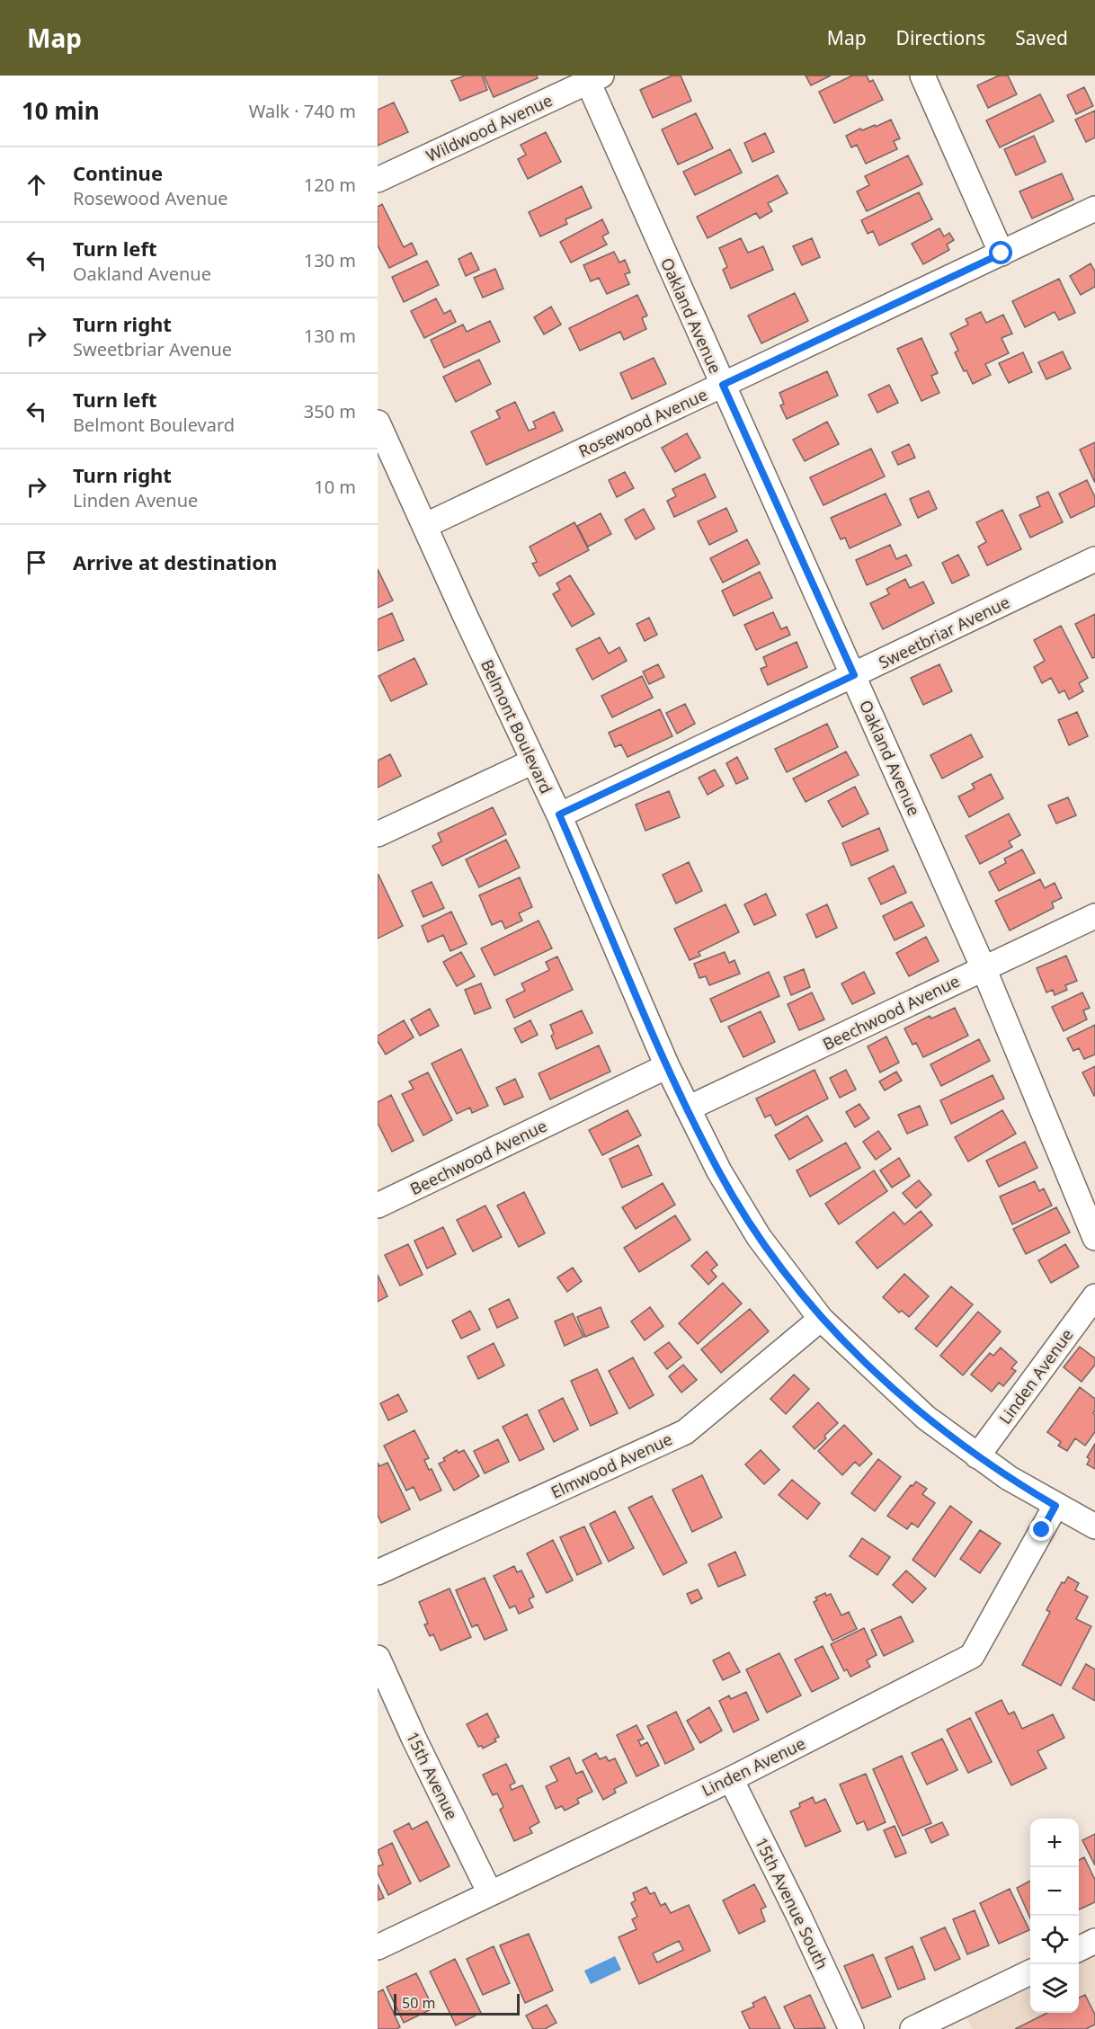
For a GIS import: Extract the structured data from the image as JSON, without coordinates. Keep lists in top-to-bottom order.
{
  "streets": {
    "street": [
      "Wildwood Avenue",
      "Oakland Avenue",
      "Rosewood Avenue",
      "Sweetbriar Avenue",
      "Belmont Boulevard",
      "Beechwood Avenue",
      "Linden Avenue",
      "Elmwood Avenue",
      "15th Avenue",
      "15th Avenue South"
    ]
  },
  "crossings": [
    ["Wildwood Avenue", "Oakland Avenue"],
    ["Oakland Avenue", "Rosewood Avenue"],
    ["Oakland Avenue", "Sweetbriar Avenue"],
    ["Oakland Avenue", "Beechwood Avenue"],
    ["Rosewood Avenue", "Belmont Boulevard"],
    ["Sweetbriar Avenue", "Belmont Boulevard"],
    ["Belmont Boulevard", "Beechwood Avenue"],
    ["Belmont Boulevard", "Linden Avenue"],
    ["Belmont Boulevard", "Elmwood Avenue"],
    ["Linden Avenue", "15th Avenue"],
    ["Linden Avenue", "15th Avenue South"]
  ],
  "scale_bar": "50 m",
  "page": {
    "header": "Map",
    "nav": ["Map", "Directions", "Saved"],
    "heading": ["10 min", "Walk · 740 m"],
    "list": [
      ["Continue", "Rosewood Avenue", "120 m"],
      ["Turn left", "Oakland Avenue", "130 m"],
      ["Turn right", "Sweetbriar Avenue", "130 m"],
      ["Turn left", "Belmont Boulevard", "350 m"],
      ["Turn right", "Linden Avenue", "10 m"],
      "Arrive at destination"
    ],
    "map_buttons": ["+", "−"],
    "scale": "50 m"
  }
}
